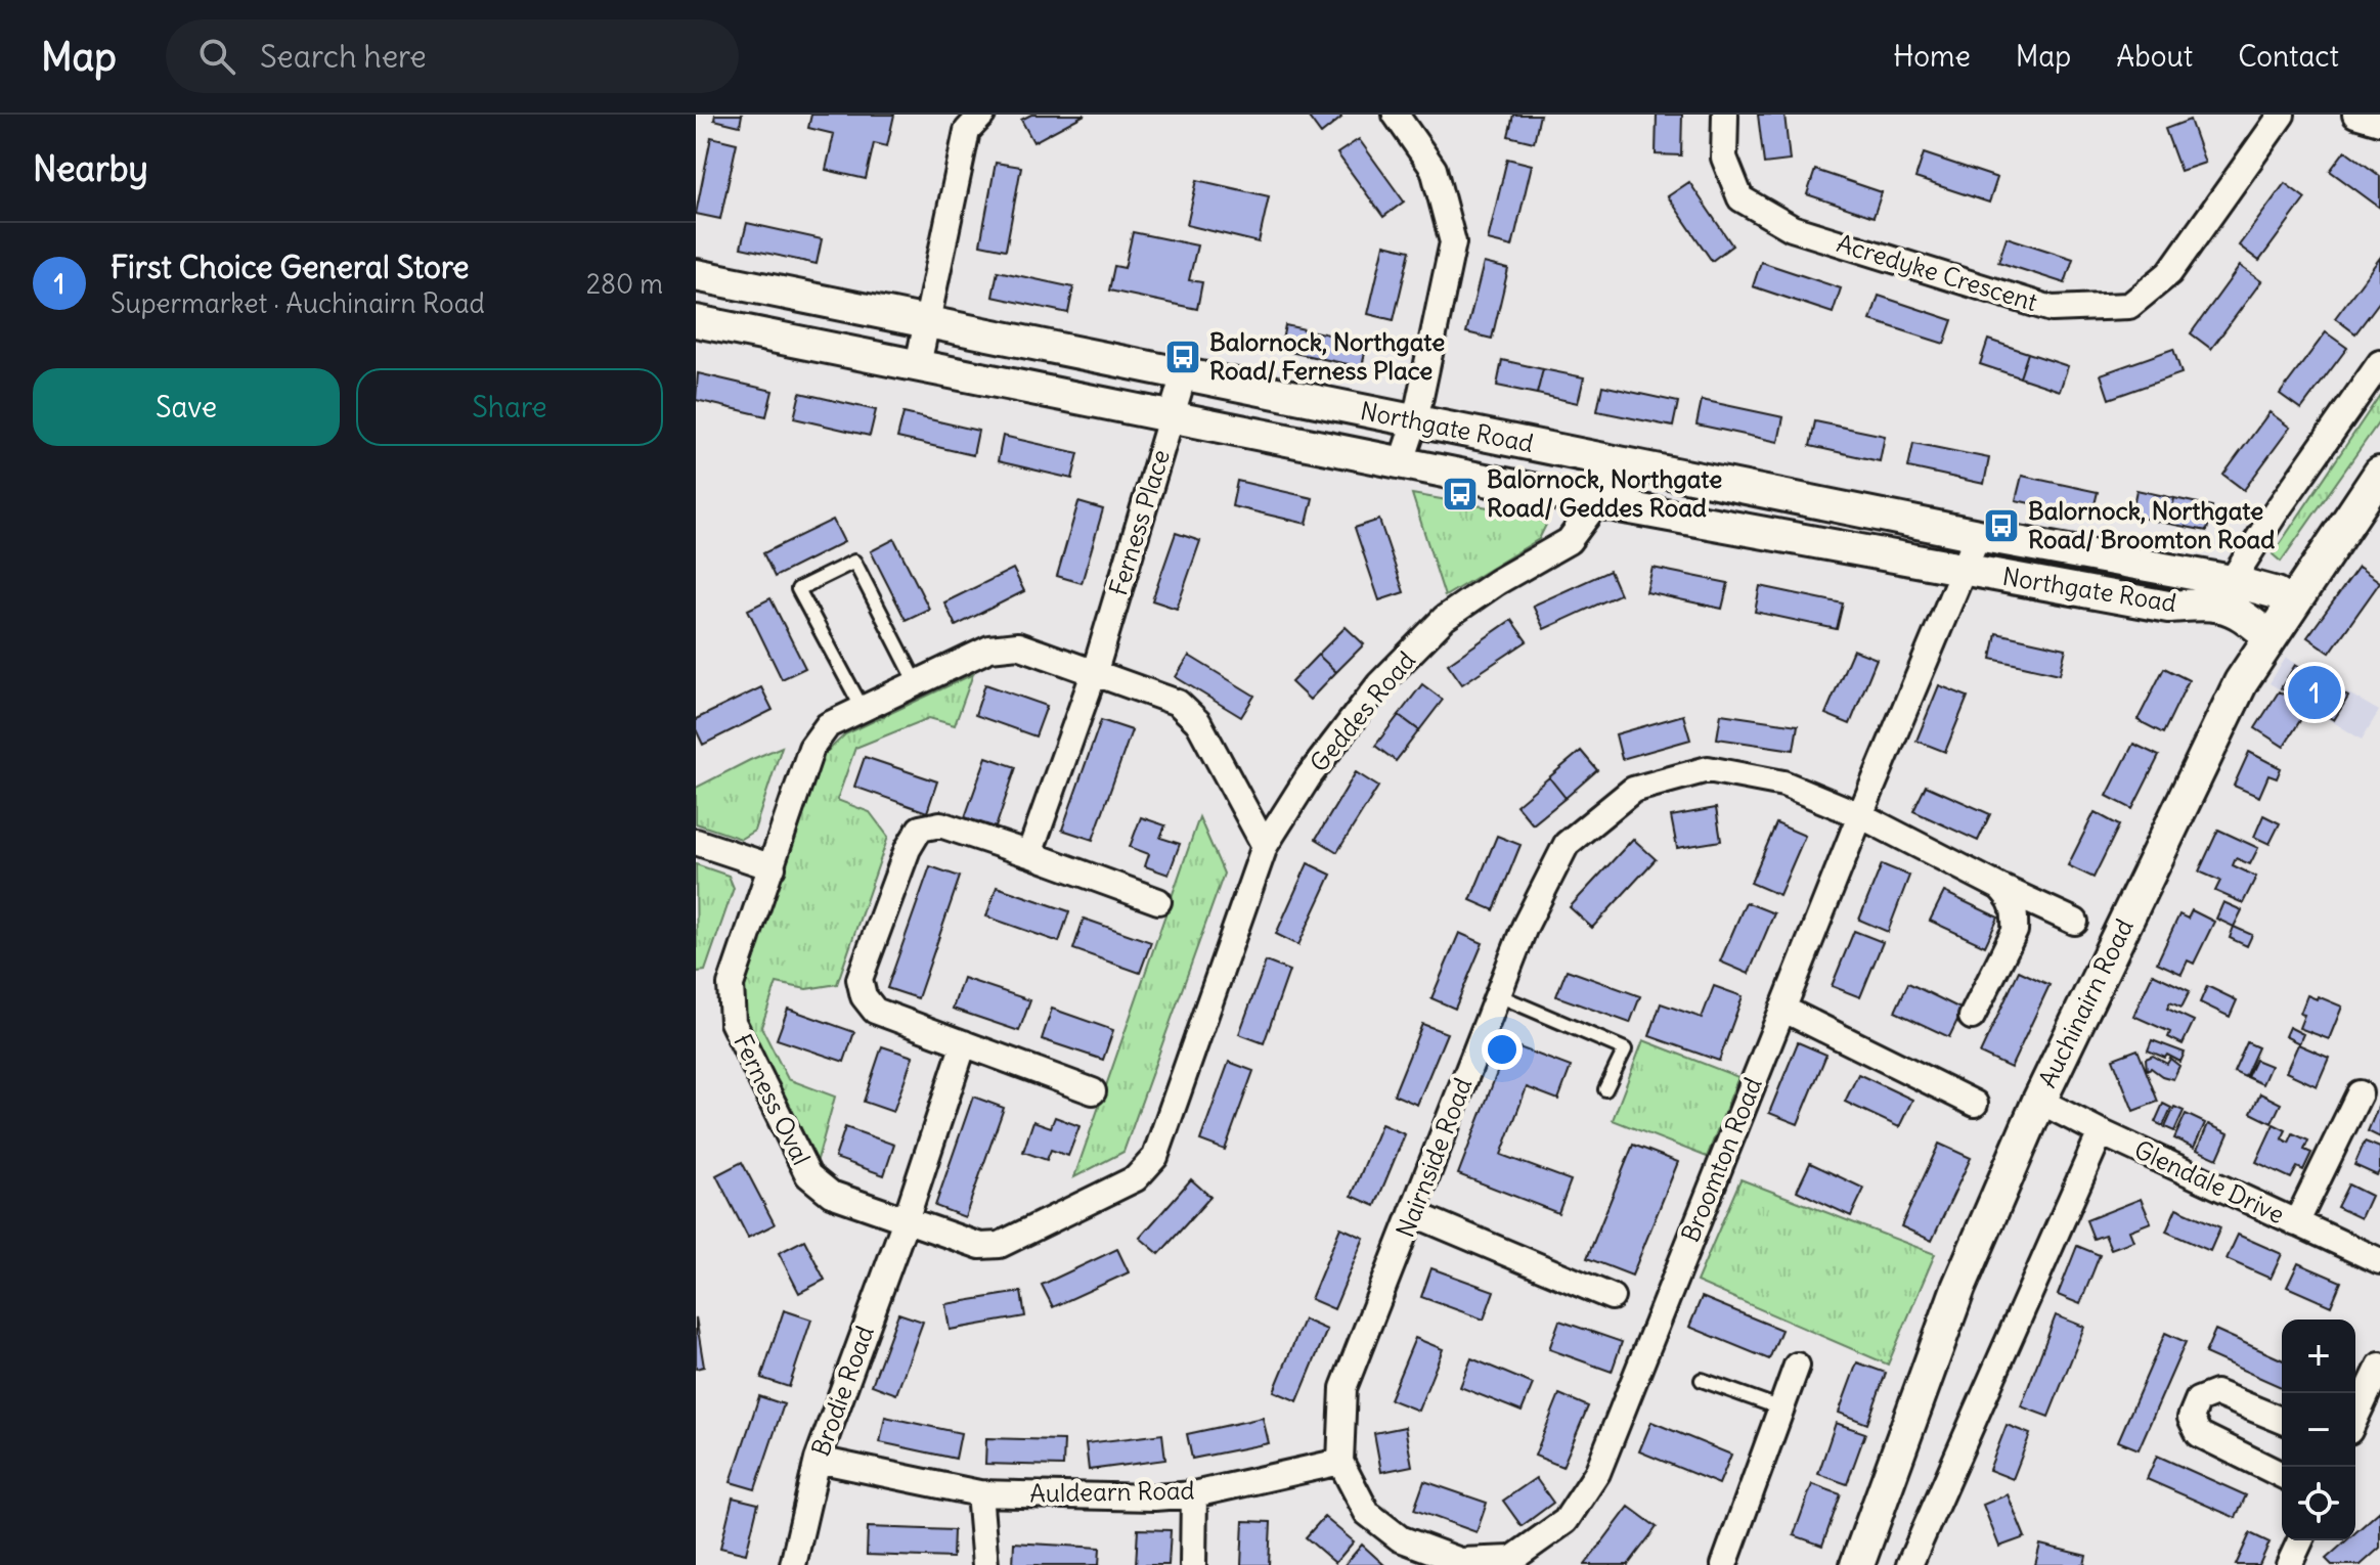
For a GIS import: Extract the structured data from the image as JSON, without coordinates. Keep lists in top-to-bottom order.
{
  "streets": {
    "main road": ["Auchinairn Road"],
    "street": [
      "Acredyke Crescent",
      "Northgate Road",
      "Ferness Place",
      "Geddes Road",
      "Ferness Oval",
      "Nairnside Road",
      "Broomton Road",
      "Glendale Drive",
      "Brodie Road",
      "Auldearn Road"
    ]
  },
  "crossings": [
    ["Northgate Road", "Ferness Place"],
    ["Northgate Road", "Geddes Road"],
    ["Northgate Road", "Auchinairn Road"],
    ["Northgate Road", "Broomton Road"],
    ["Ferness Place", "Ferness Oval"],
    ["Geddes Road", "Ferness Oval"],
    ["Auchinairn Road", "Glendale Drive"],
    ["Ferness Oval", "Brodie Road"],
    ["Nairnside Road", "Broomton Road"],
    ["Nairnside Road", "Auldearn Road"],
    ["Broomton Road", "Auldearn Road"],
    ["Brodie Road", "Auldearn Road"]
  ],
  "places": {
    "bus stop": ["Balornock, Northgate Road/ Ferness Place", "Balornock, Northgate Road/ Geddes Road", "Balornock, Northgate Road/ Broomton Road"]
  },
  "page": {
    "header": "Map",
    "search": "Search here",
    "nav": [
      "Home",
      "Map",
      "About",
      "Contact"
    ],
    "heading": "Nearby",
    "list": [
      {
        "mark": "1",
        "name": "First Choice General Store",
        "note": "Supermarket · Auchinairn Road",
        "value": "280 m"
      }
    ],
    "buttons": ["Save", "Share"],
    "pins": "1",
    "map_buttons": ["+", "−"]
  }
}
